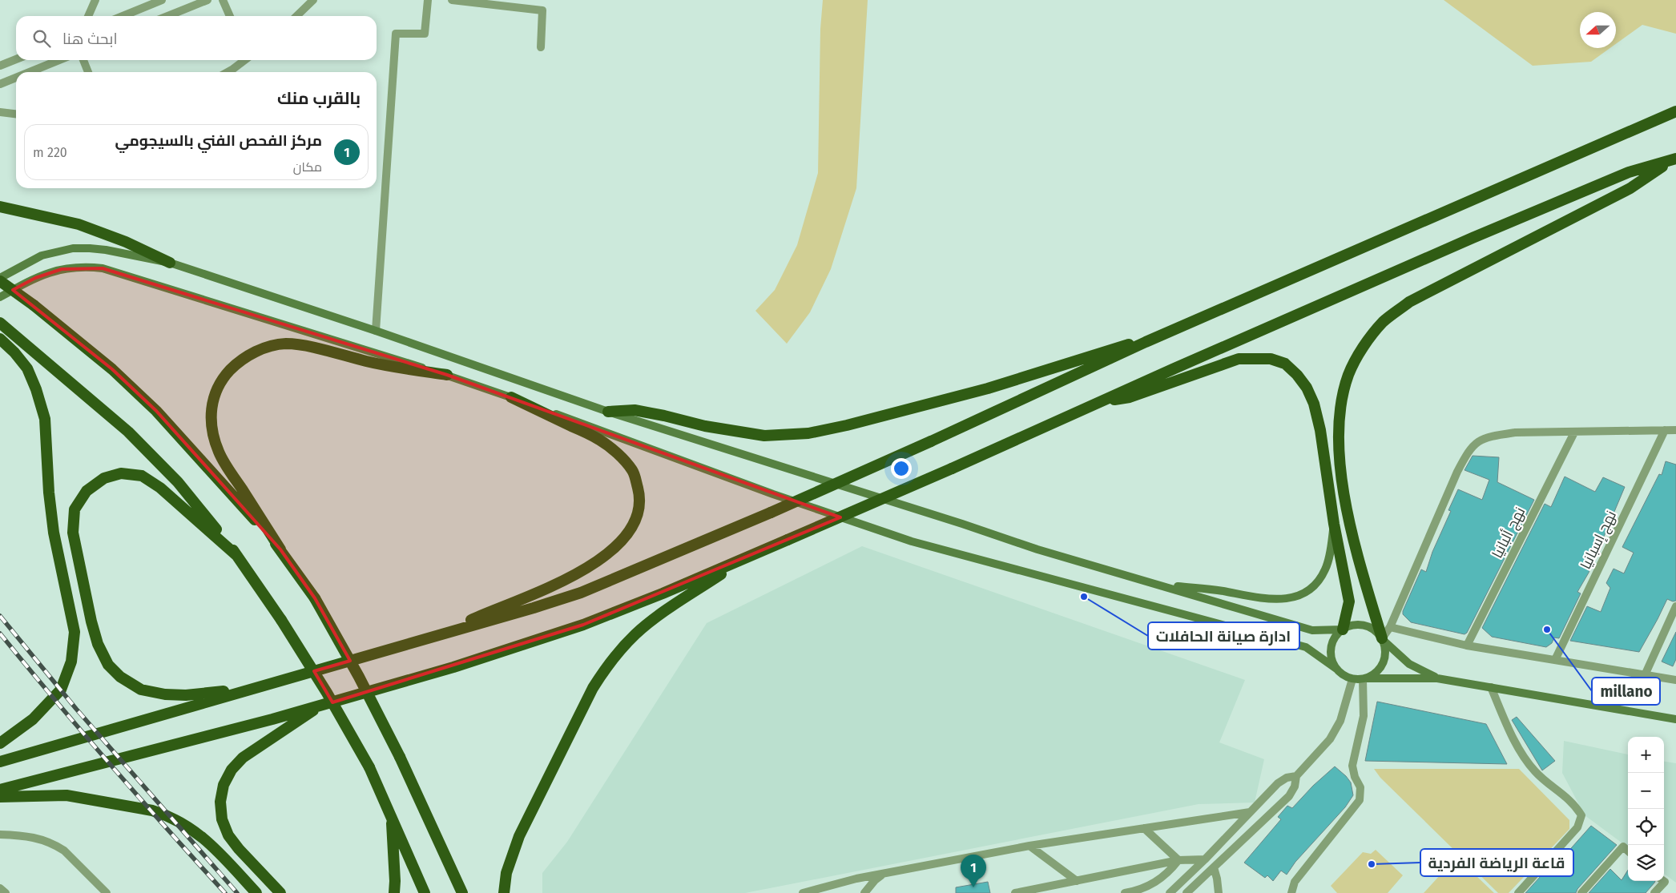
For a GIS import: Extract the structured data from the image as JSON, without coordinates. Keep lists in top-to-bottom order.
{
  "streets": {
    "street": ["نهج ألبانيا", "نهج إسبانيا"]
  },
  "places": ["ادارة صيانة الحافلات", "millano", "قاعة الرياضة الفردية"],
  "north": "left",
  "page": {
    "search": "ابحث هنا",
    "heading": "بالقرب منك",
    "list": [
      {
        "mark": "1",
        "name": "مركز الفحص الفني بالسيجومي",
        "note": "مكان",
        "value": "220 m"
      }
    ],
    "map_buttons": ["+", "−"],
    "pins": "1"
  }
}
